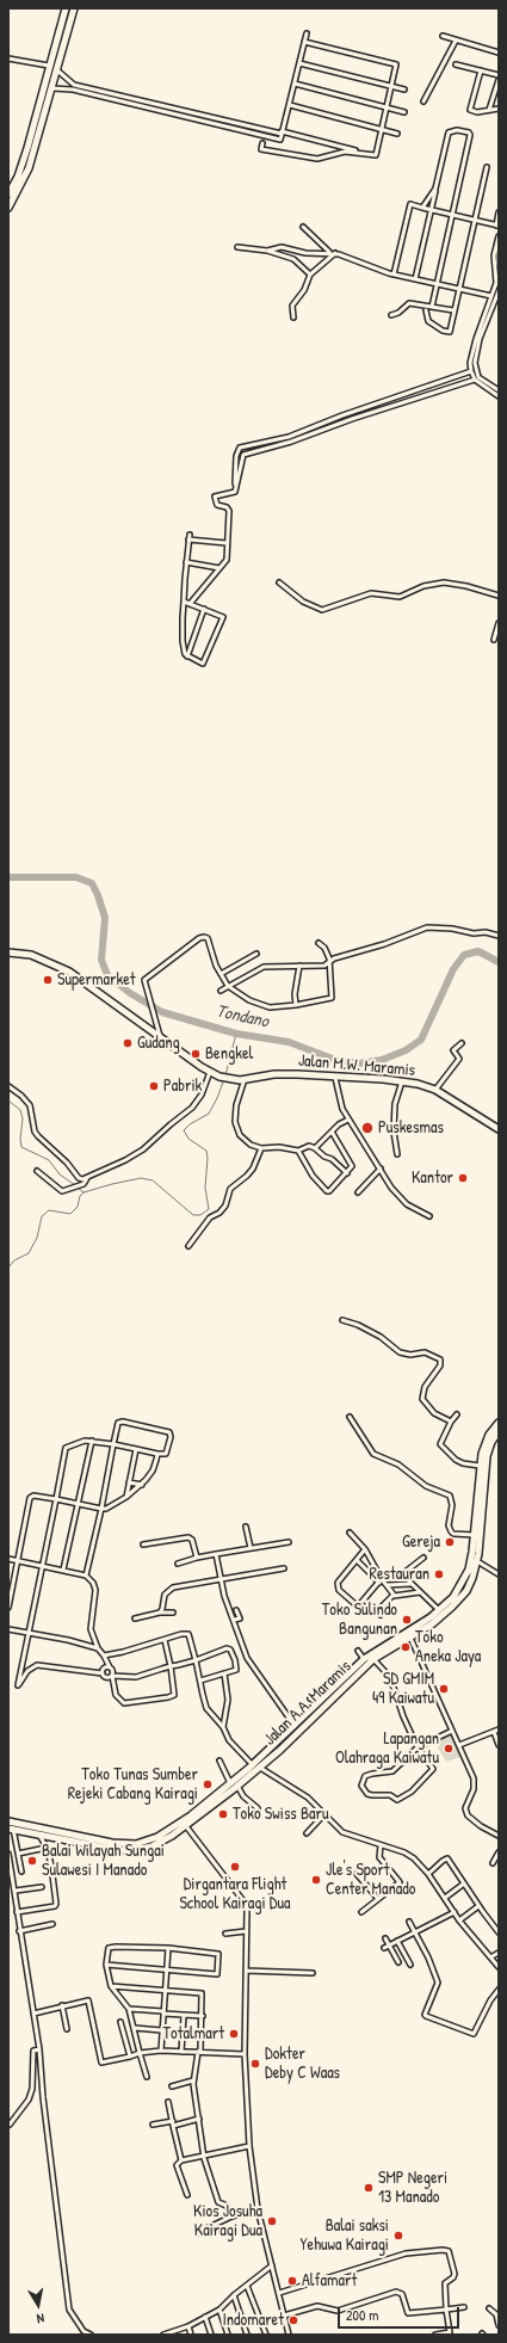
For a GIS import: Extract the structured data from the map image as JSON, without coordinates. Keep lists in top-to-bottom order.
{
  "streets": {
    "highway": ["Jalan M.W. Maramis", "Jalan A.A. Maramis"]
  },
  "water": ["Tondano"],
  "places": [
    "Supermarket",
    "Gudang",
    "Bengkel",
    "Pabrik",
    "Puskesmas",
    "Kantor",
    "Gereja",
    "Restauran",
    "Toko Sulindo Bangunan",
    "Toko Aneka Jaya",
    "SD GMIM 49 Kaiwatu",
    "Lapangan Olahraga Kaiwatu",
    "Toko Tunas Sumber Rejeki Cabang Kairagi",
    "Toko Swiss Baru",
    "Balai Wilayah Sungai Sulawesi I Manado",
    "Dirgantara Flight School Kairagi Dua",
    "Jle's Sport Center Manado",
    "Totalmart",
    "Dokter Deby C Waas",
    "SMP Negeri 13 Manado",
    "Kios Josuha Kairagi Dua",
    "Balai saksi Yehuwa Kairagi",
    "Alfamart",
    "Indomaret"
  ],
  "scale_bar": "200 m",
  "north": "bottom"
}
